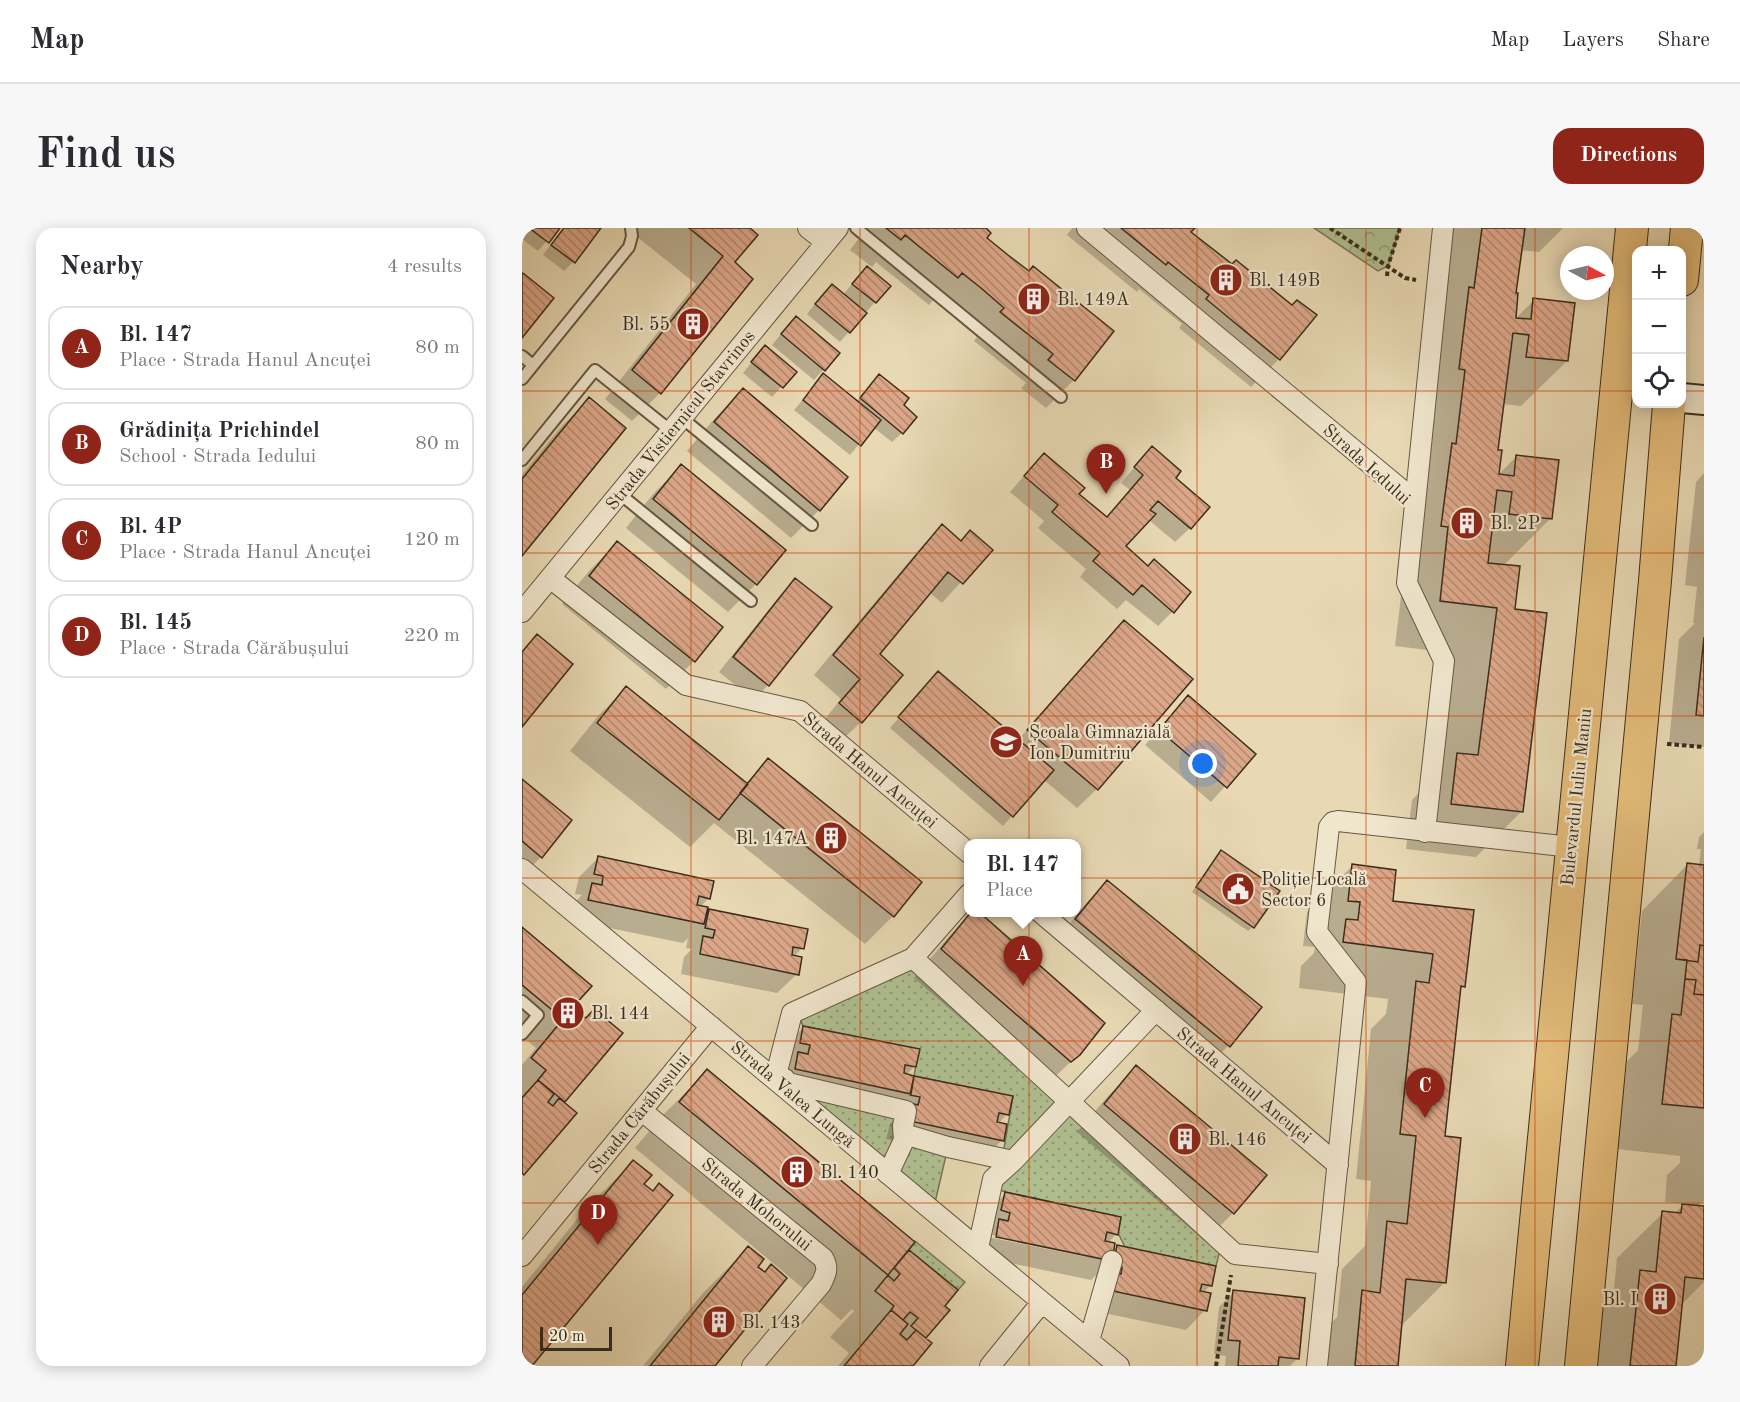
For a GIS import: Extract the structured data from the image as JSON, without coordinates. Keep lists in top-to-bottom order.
{
  "streets": {
    "main road": ["Bulevardul Iuliu Maniu"],
    "street": [
      "Strada Vistiernicul Stavrinos",
      "Strada Iedului",
      "Strada Hanul Ancuței",
      "Strada Valea Lungă",
      "Strada Cărăbușului",
      "Strada Mohorului"
    ]
  },
  "crossings": [
    ["Strada Vistiernicul Stavrinos", "Strada Hanul Ancuței"],
    ["Strada Valea Lungă", "Strada Cărăbușului"],
    ["Strada Cărăbușului", "Strada Mohorului"]
  ],
  "places": {
    "building": [
      "Bl. 149B",
      "Bl. 149A",
      "Bl. 55",
      "Bl. 2P",
      "Bl. 147A",
      "Bl. 144",
      "Bl. 146",
      "Bl. 140",
      "Bl. I",
      "Bl. 143"
    ],
    "school or university": ["Școala Gimnazială Ion Dumitriu"],
    "public building": ["Poliție Locală Sector 6"]
  },
  "scale_bar": "20 m",
  "north": "right",
  "page": {
    "header": "Map",
    "nav": ["Map", "Layers", "Share"],
    "buttons": "Directions",
    "title": "Find us",
    "heading": ["Nearby", "4 results"],
    "map_buttons": ["+", "−"],
    "list": [
      {
        "mark": "A",
        "name": "Bl. 147",
        "note": "Place · Strada Hanul Ancuței",
        "value": "80 m"
      },
      {
        "mark": "B",
        "name": "Grădinița Prichindel",
        "note": "School · Strada Iedului",
        "value": "80 m"
      },
      {
        "mark": "C",
        "name": "Bl. 4P",
        "note": "Place · Strada Hanul Ancuței",
        "value": "120 m"
      },
      {
        "mark": "D",
        "name": "Bl. 145",
        "note": "Place · Strada Cărăbușului",
        "value": "220 m"
      }
    ],
    "pins": [
      "B",
      "A",
      "C",
      "D"
    ],
    "popup": ["Bl. 147", "Place"],
    "scale": "20 m"
  }
}
